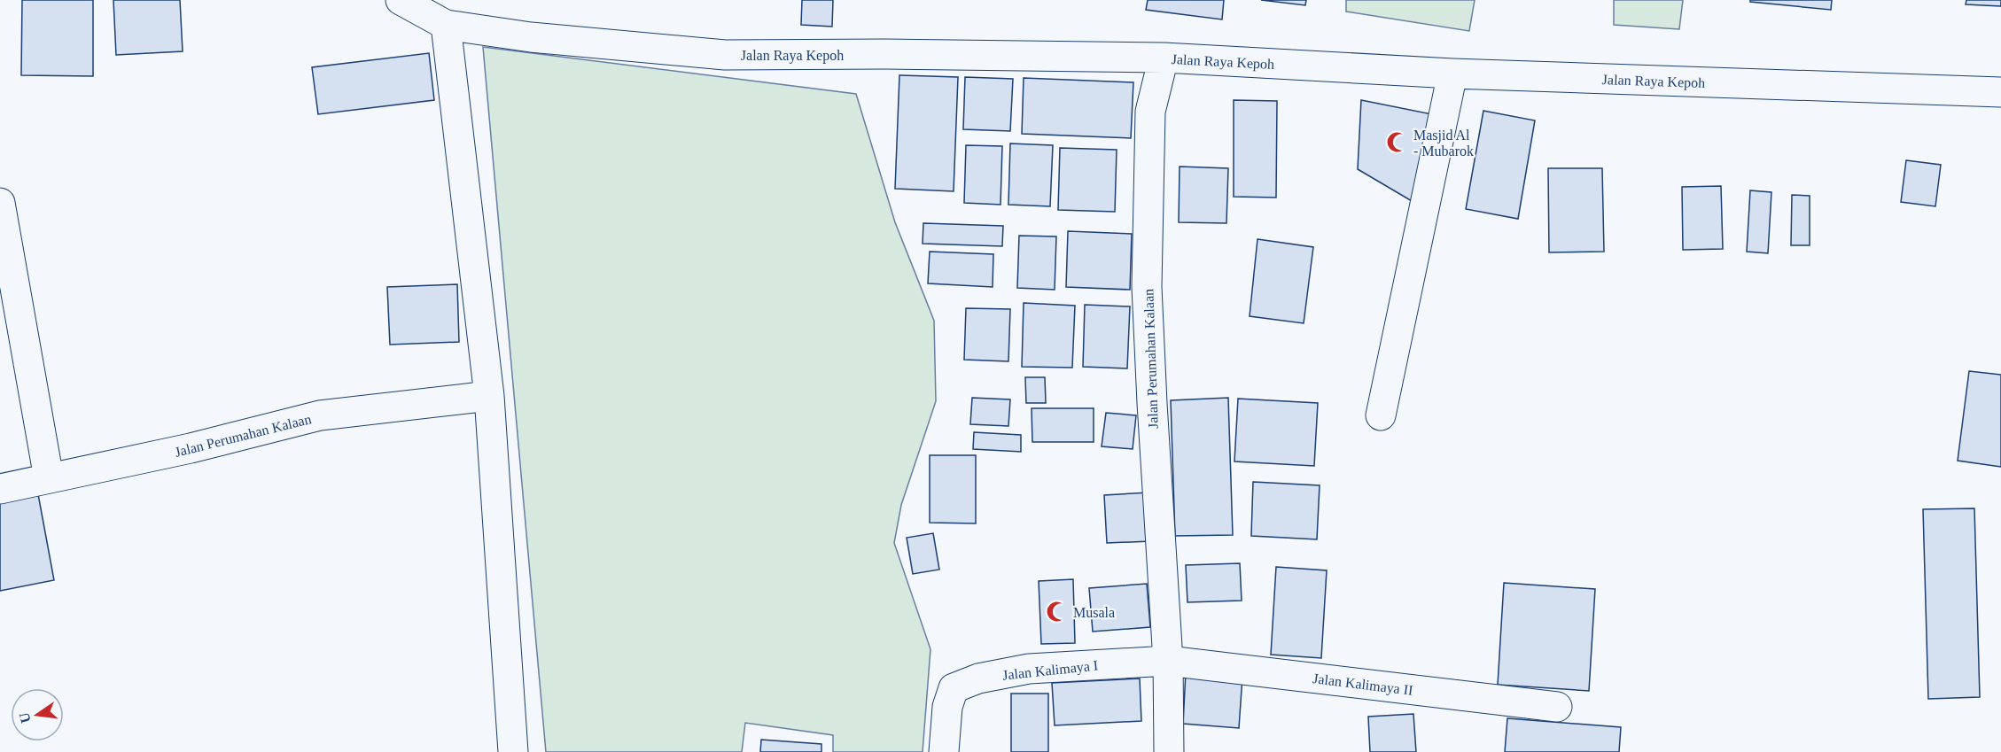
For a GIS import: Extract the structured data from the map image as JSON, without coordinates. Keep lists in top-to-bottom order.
{
  "streets": {
    "street": [
      "Jalan Raya Kepoh",
      "Jalan Perumahan Kalaan",
      "Jalan Kalimaya I",
      "Jalan Kalimaya II"
    ]
  },
  "crossings": [
    ["Jalan Raya Kepoh", "Jalan Perumahan Kalaan"],
    ["Jalan Perumahan Kalaan", "Jalan Kalimaya I"],
    ["Jalan Perumahan Kalaan", "Jalan Kalimaya II"],
    ["Jalan Kalimaya I", "Jalan Kalimaya II"]
  ],
  "places": {
    "mosque": ["Masjid Al - Mubarok", "Musala"]
  },
  "north": "left"
}
